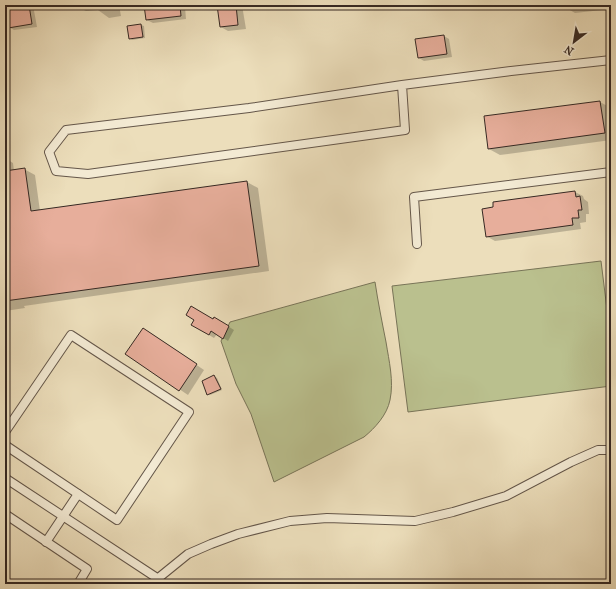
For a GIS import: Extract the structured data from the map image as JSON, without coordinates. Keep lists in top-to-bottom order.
{
  "north": "bottom left"
}
